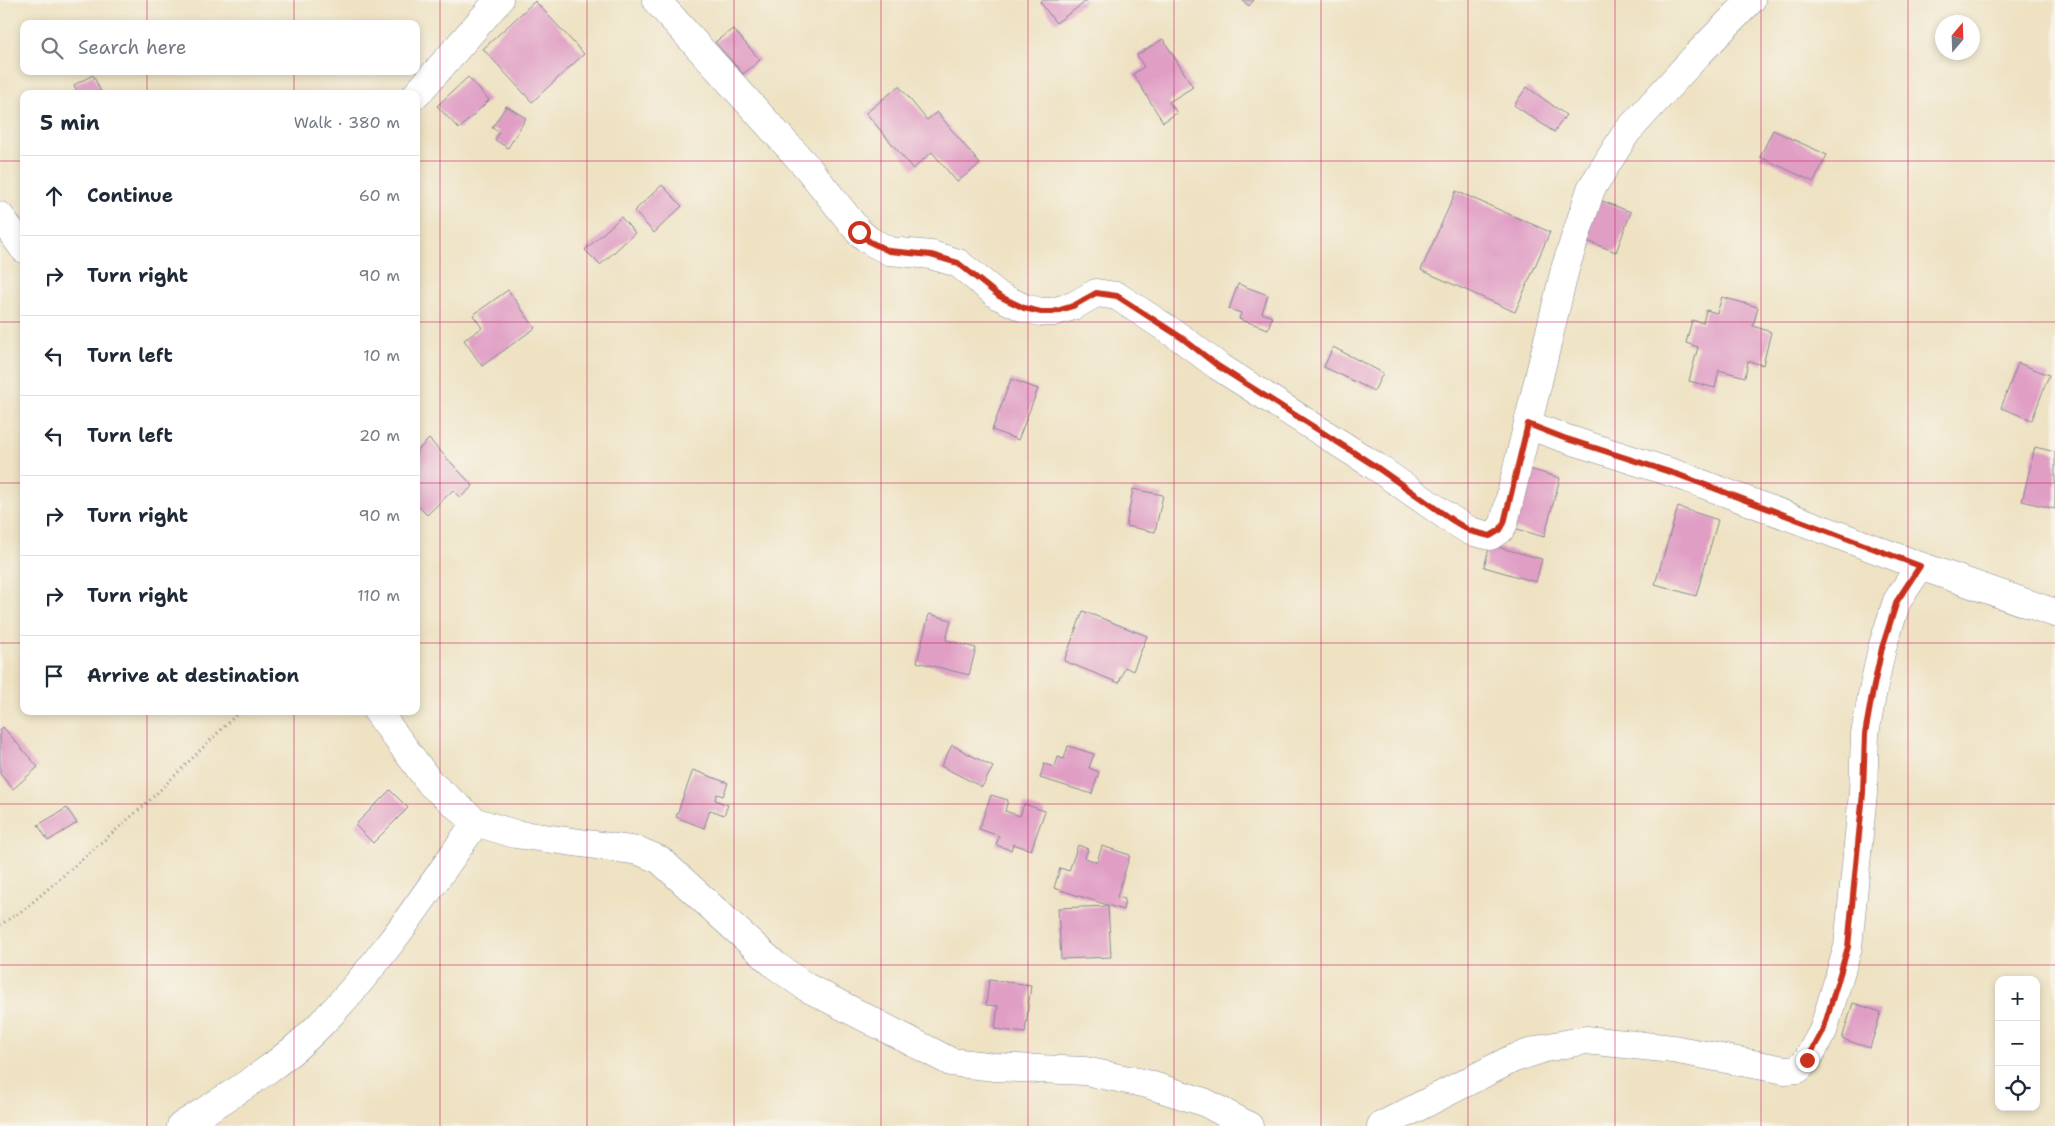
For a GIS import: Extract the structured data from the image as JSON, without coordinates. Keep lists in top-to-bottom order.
{
  "north": "top",
  "page": {
    "search": "Search here",
    "heading": ["5 min", "Walk · 380 m"],
    "list": [
      ["Continue", "60 m"],
      ["Turn right", "90 m"],
      ["Turn left", "10 m"],
      ["Turn left", "20 m"],
      ["Turn right", "90 m"],
      ["Turn right", "110 m"],
      "Arrive at destination"
    ],
    "map_buttons": ["+", "−"]
  }
}
